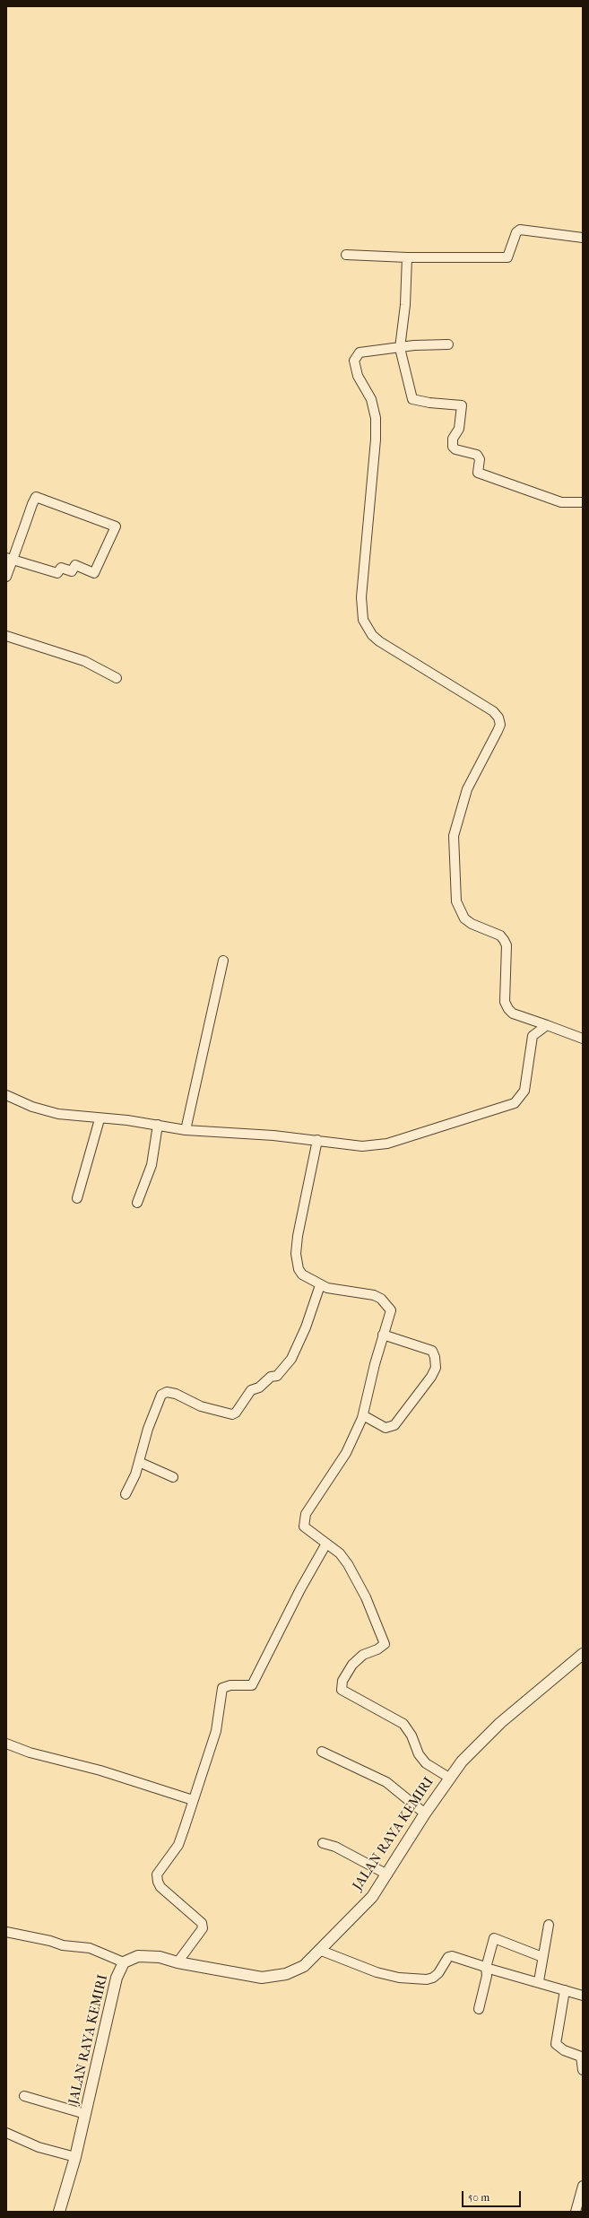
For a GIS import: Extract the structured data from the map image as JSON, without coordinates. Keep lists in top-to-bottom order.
{
  "streets": {
    "street": ["JALAN RAYA KEMIRI"]
  },
  "scale_bar": "50 m"
}
